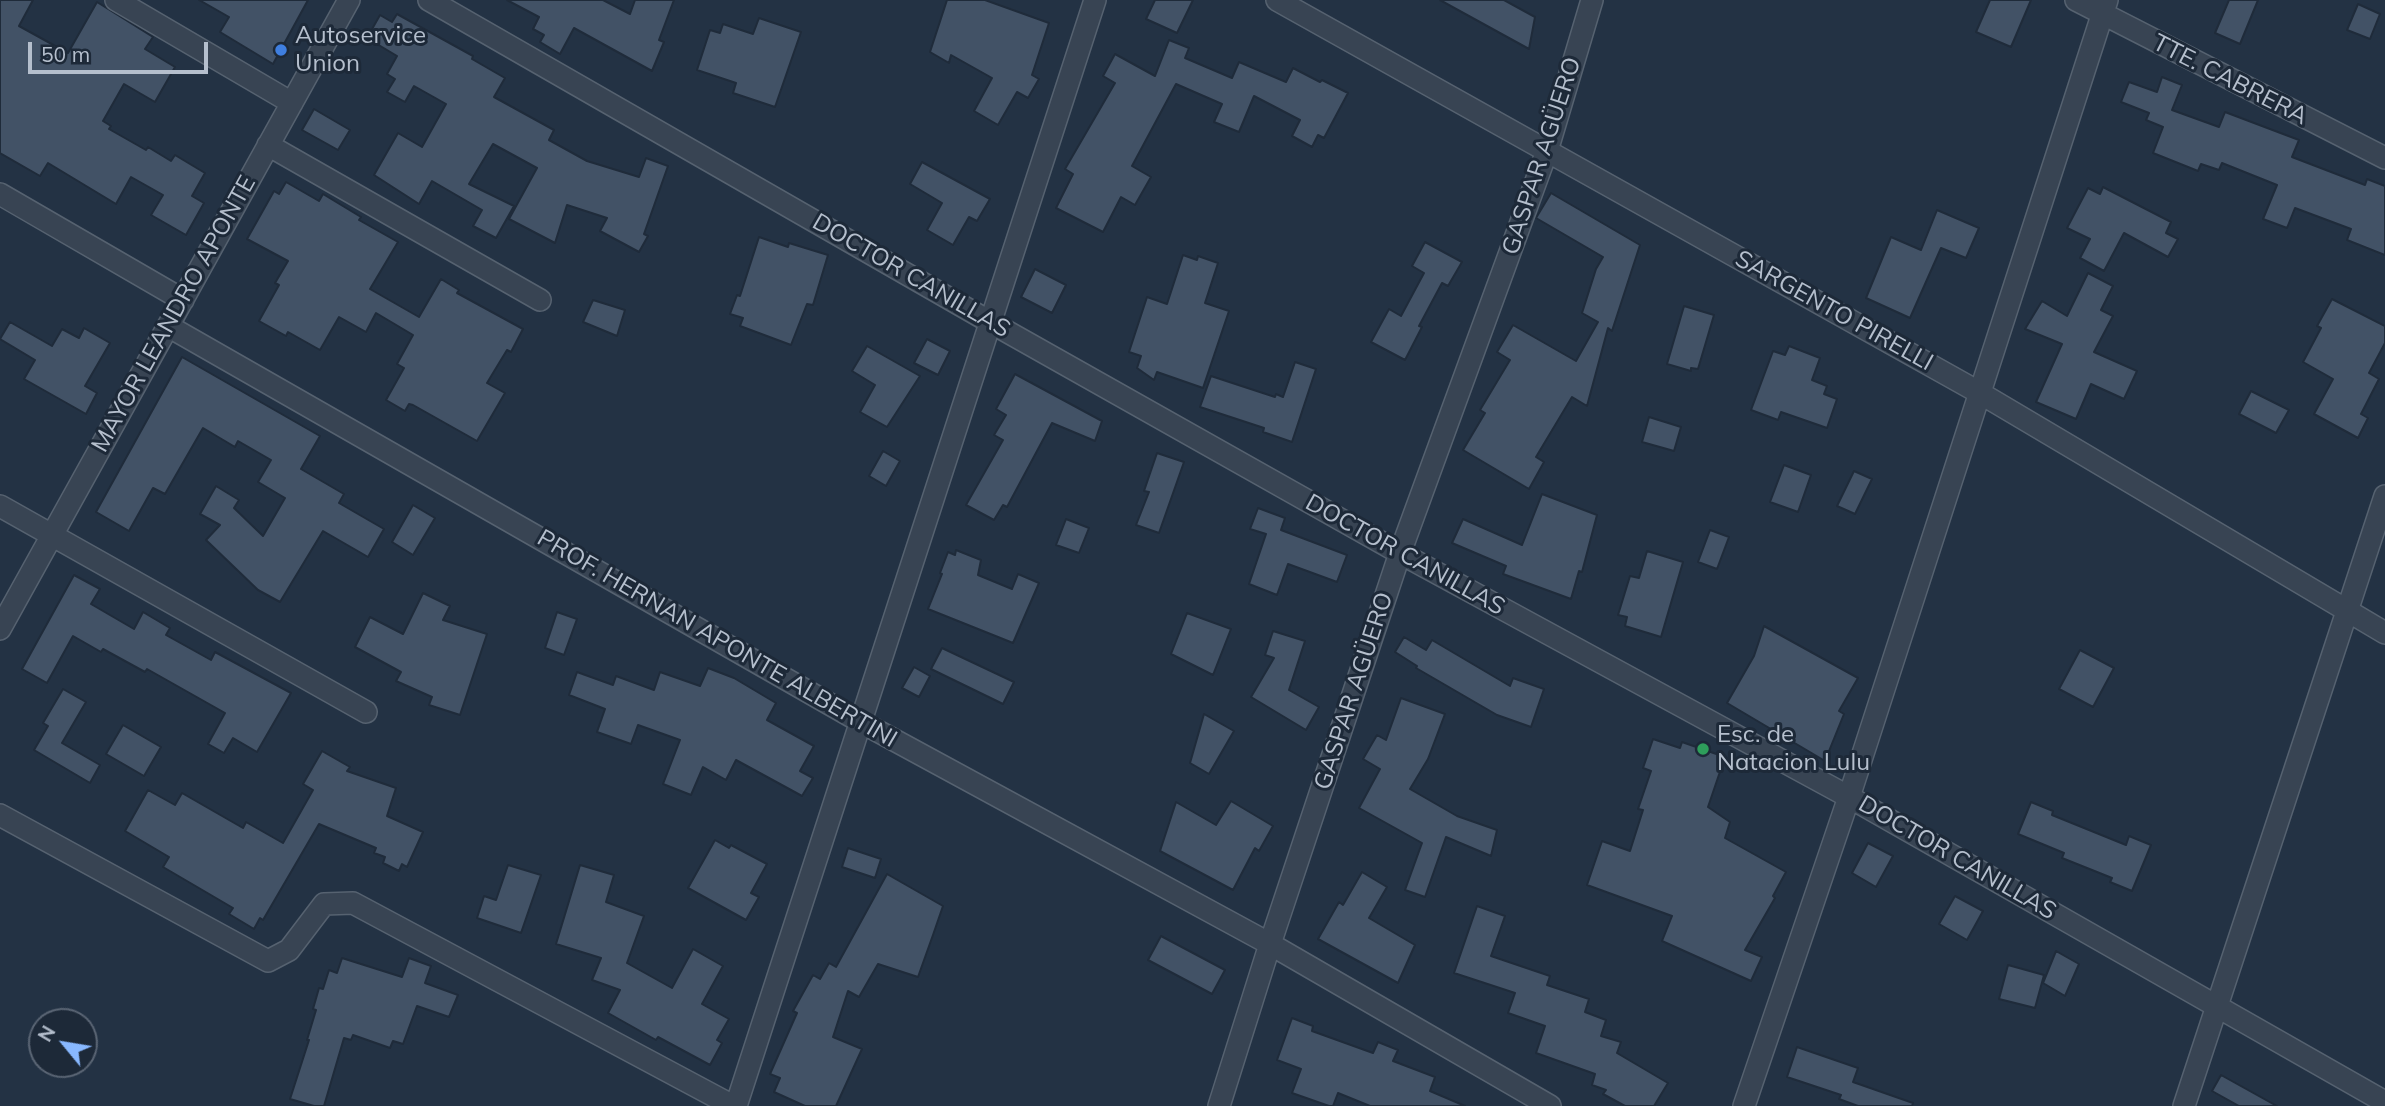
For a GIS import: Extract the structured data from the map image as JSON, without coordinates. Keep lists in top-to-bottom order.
{
  "streets": {
    "street": [
      "TTE. CABRERA",
      "GASPAR AGÜERO",
      "DOCTOR CANILLAS",
      "SARGENTO PIRELLI",
      "MAYOR LEANDRO APONTE",
      "PROF. HERNAN APONTE ALBERTINI"
    ]
  },
  "crossings": [
    ["GASPAR AGÜERO", "DOCTOR CANILLAS"],
    ["GASPAR AGÜERO", "SARGENTO PIRELLI"],
    ["GASPAR AGÜERO", "PROF. HERNAN APONTE ALBERTINI"],
    ["MAYOR LEANDRO APONTE", "PROF. HERNAN APONTE ALBERTINI"]
  ],
  "places": ["Autoservice Union", "Esc. de Natacion Lulu"],
  "scale_bar": "50 m",
  "north": "top left"
}
